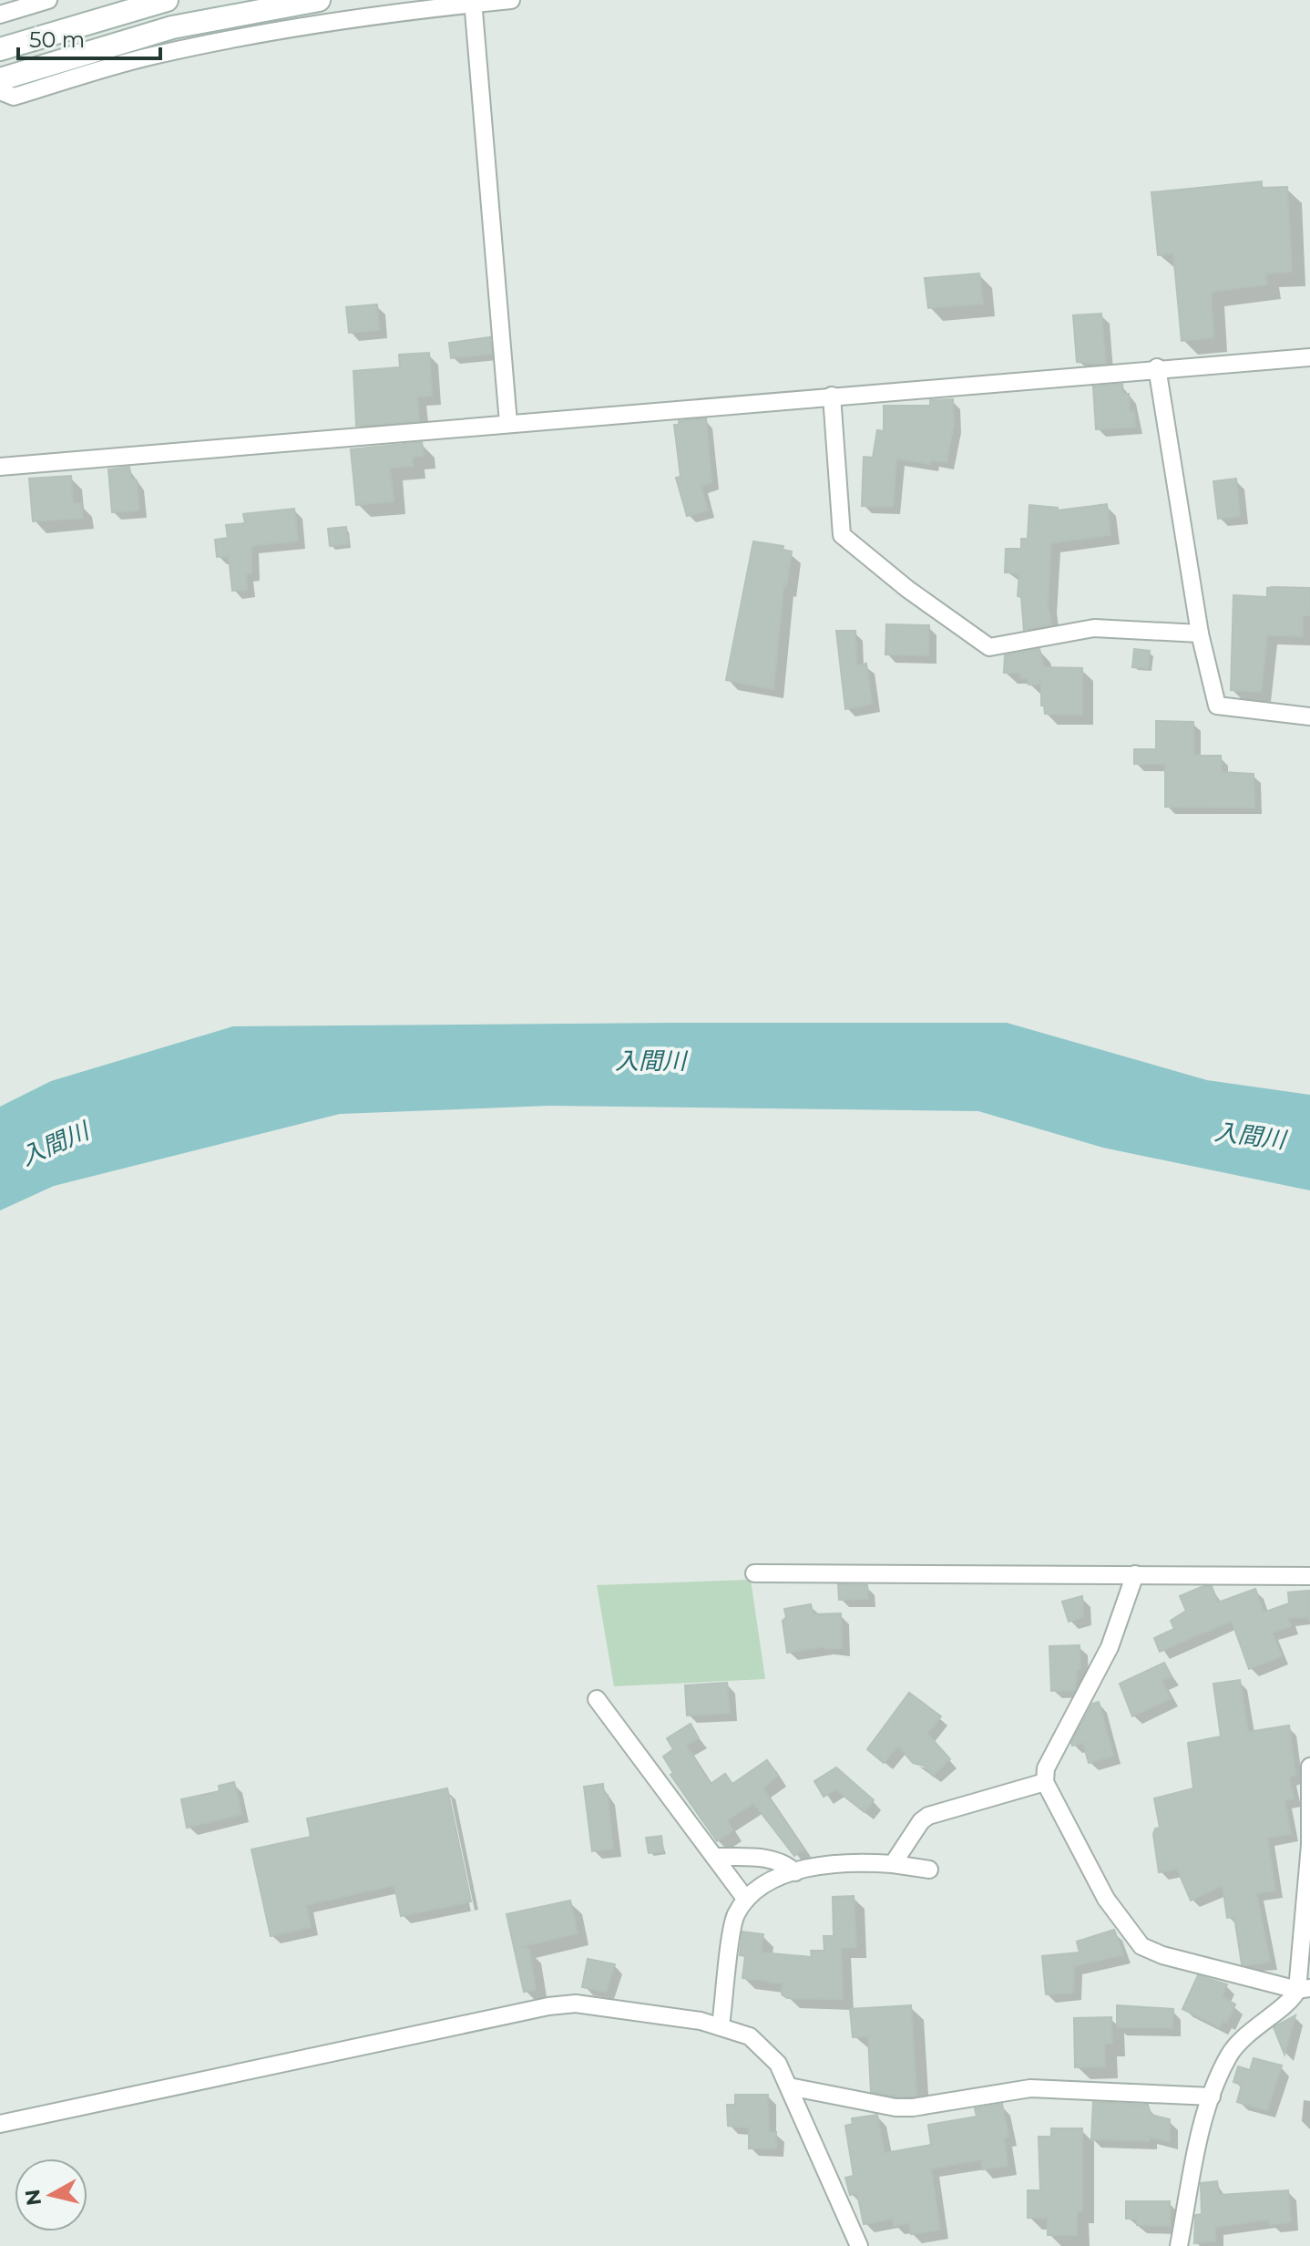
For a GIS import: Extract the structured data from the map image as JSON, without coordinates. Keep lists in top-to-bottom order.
{
  "water": ["入間川"],
  "scale_bar": "50 m",
  "north": "left"
}
